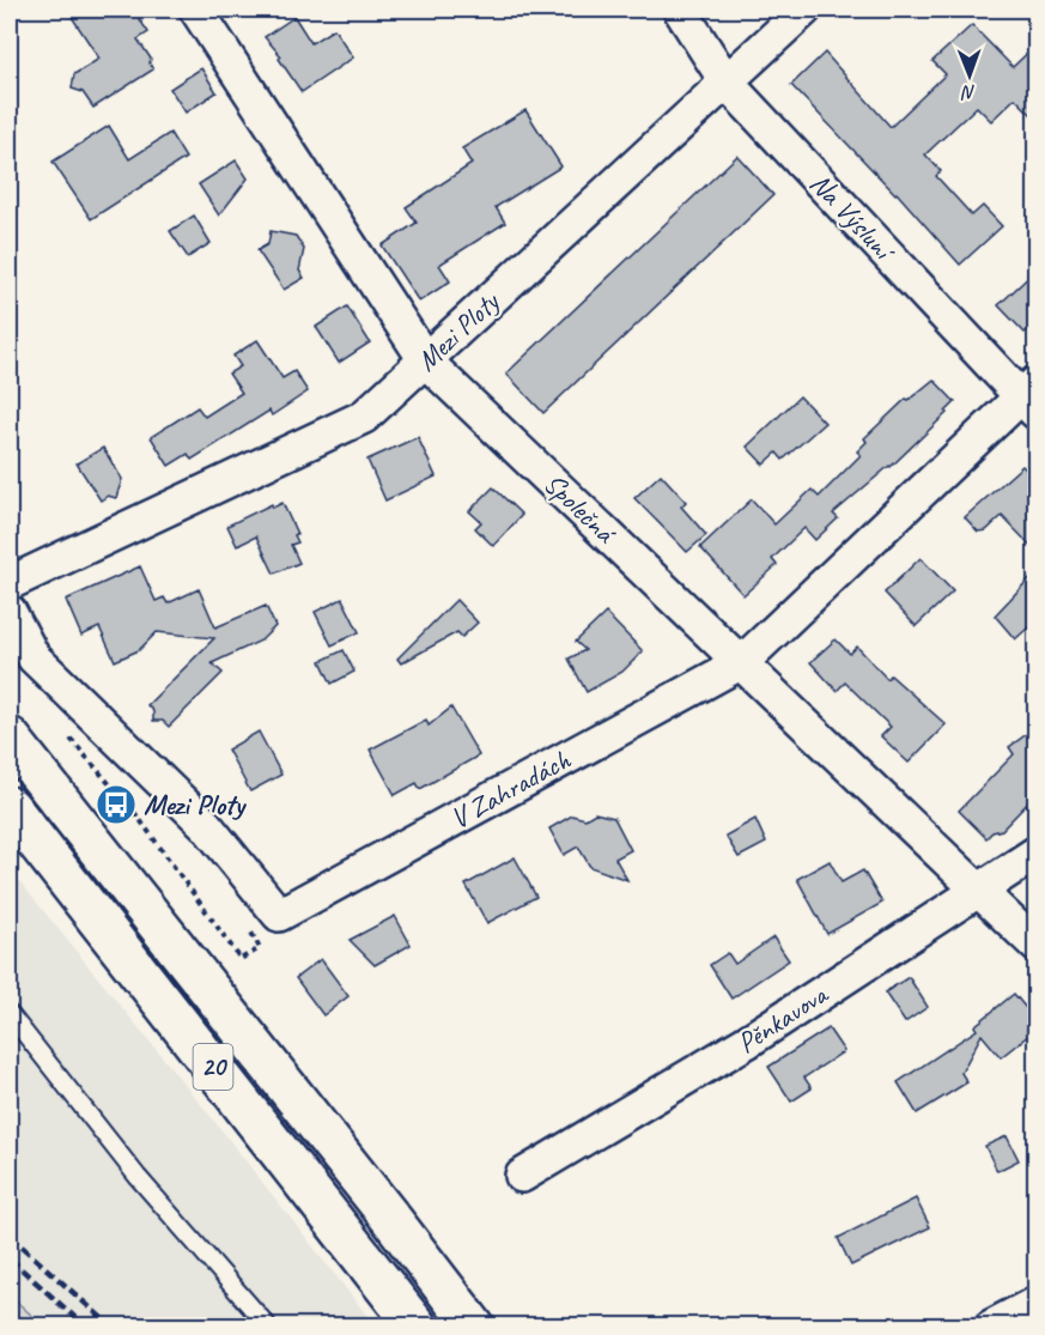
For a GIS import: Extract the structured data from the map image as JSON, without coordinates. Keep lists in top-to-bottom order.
{
  "streets": {
    "highway": ["20"],
    "street": [
      "Na Výsluní",
      "Mezi Ploty",
      "Společná",
      "V Zahradách",
      "Pěnkavova"
    ]
  },
  "crossings": [
    ["Na Výsluní", "Mezi Ploty"],
    ["Na Výsluní", "V Zahradách"],
    ["Mezi Ploty", "Společná"],
    ["Společná", "V Zahradách"],
    ["Společná", "Pěnkavova"]
  ],
  "places": {
    "bus stop": ["Mezi Ploty"]
  },
  "north": "bottom"
}
